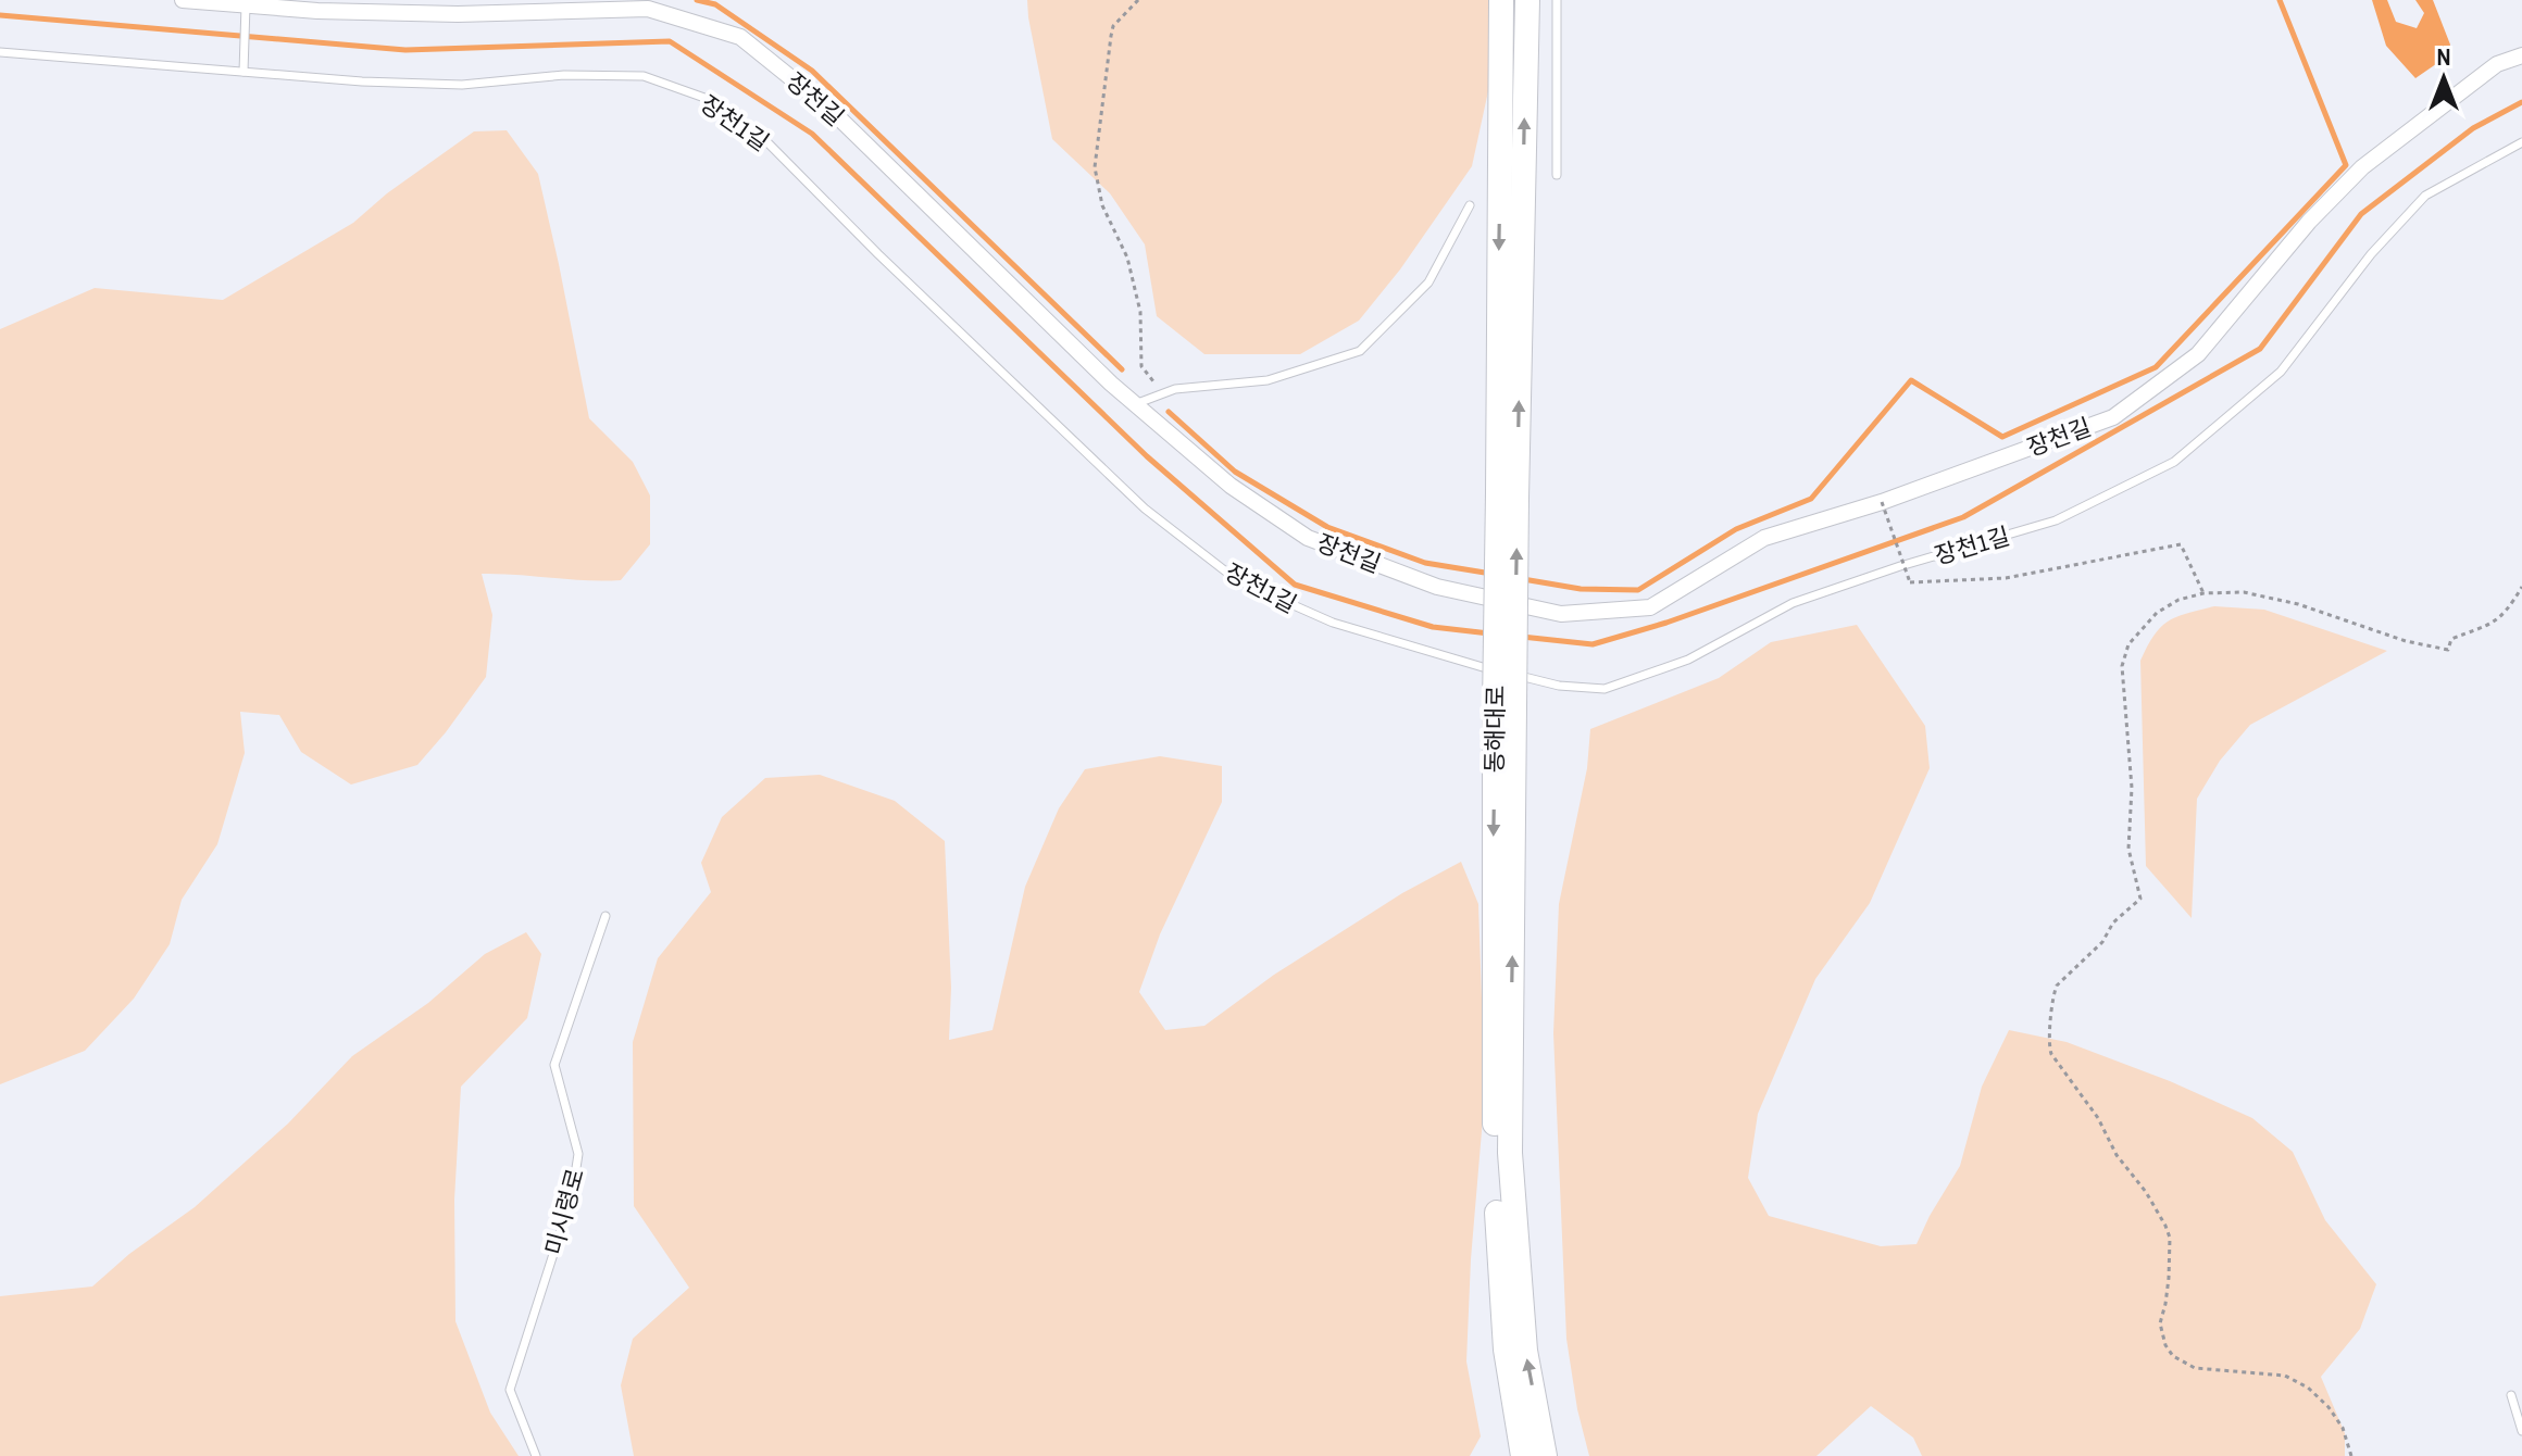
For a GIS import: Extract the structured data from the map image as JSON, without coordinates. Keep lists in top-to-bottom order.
{
  "streets": {
    "main road": ["동해대로"],
    "street": ["장천길"],
    "lane": ["장천1길", "미시령로"]
  },
  "north": "top"
}
